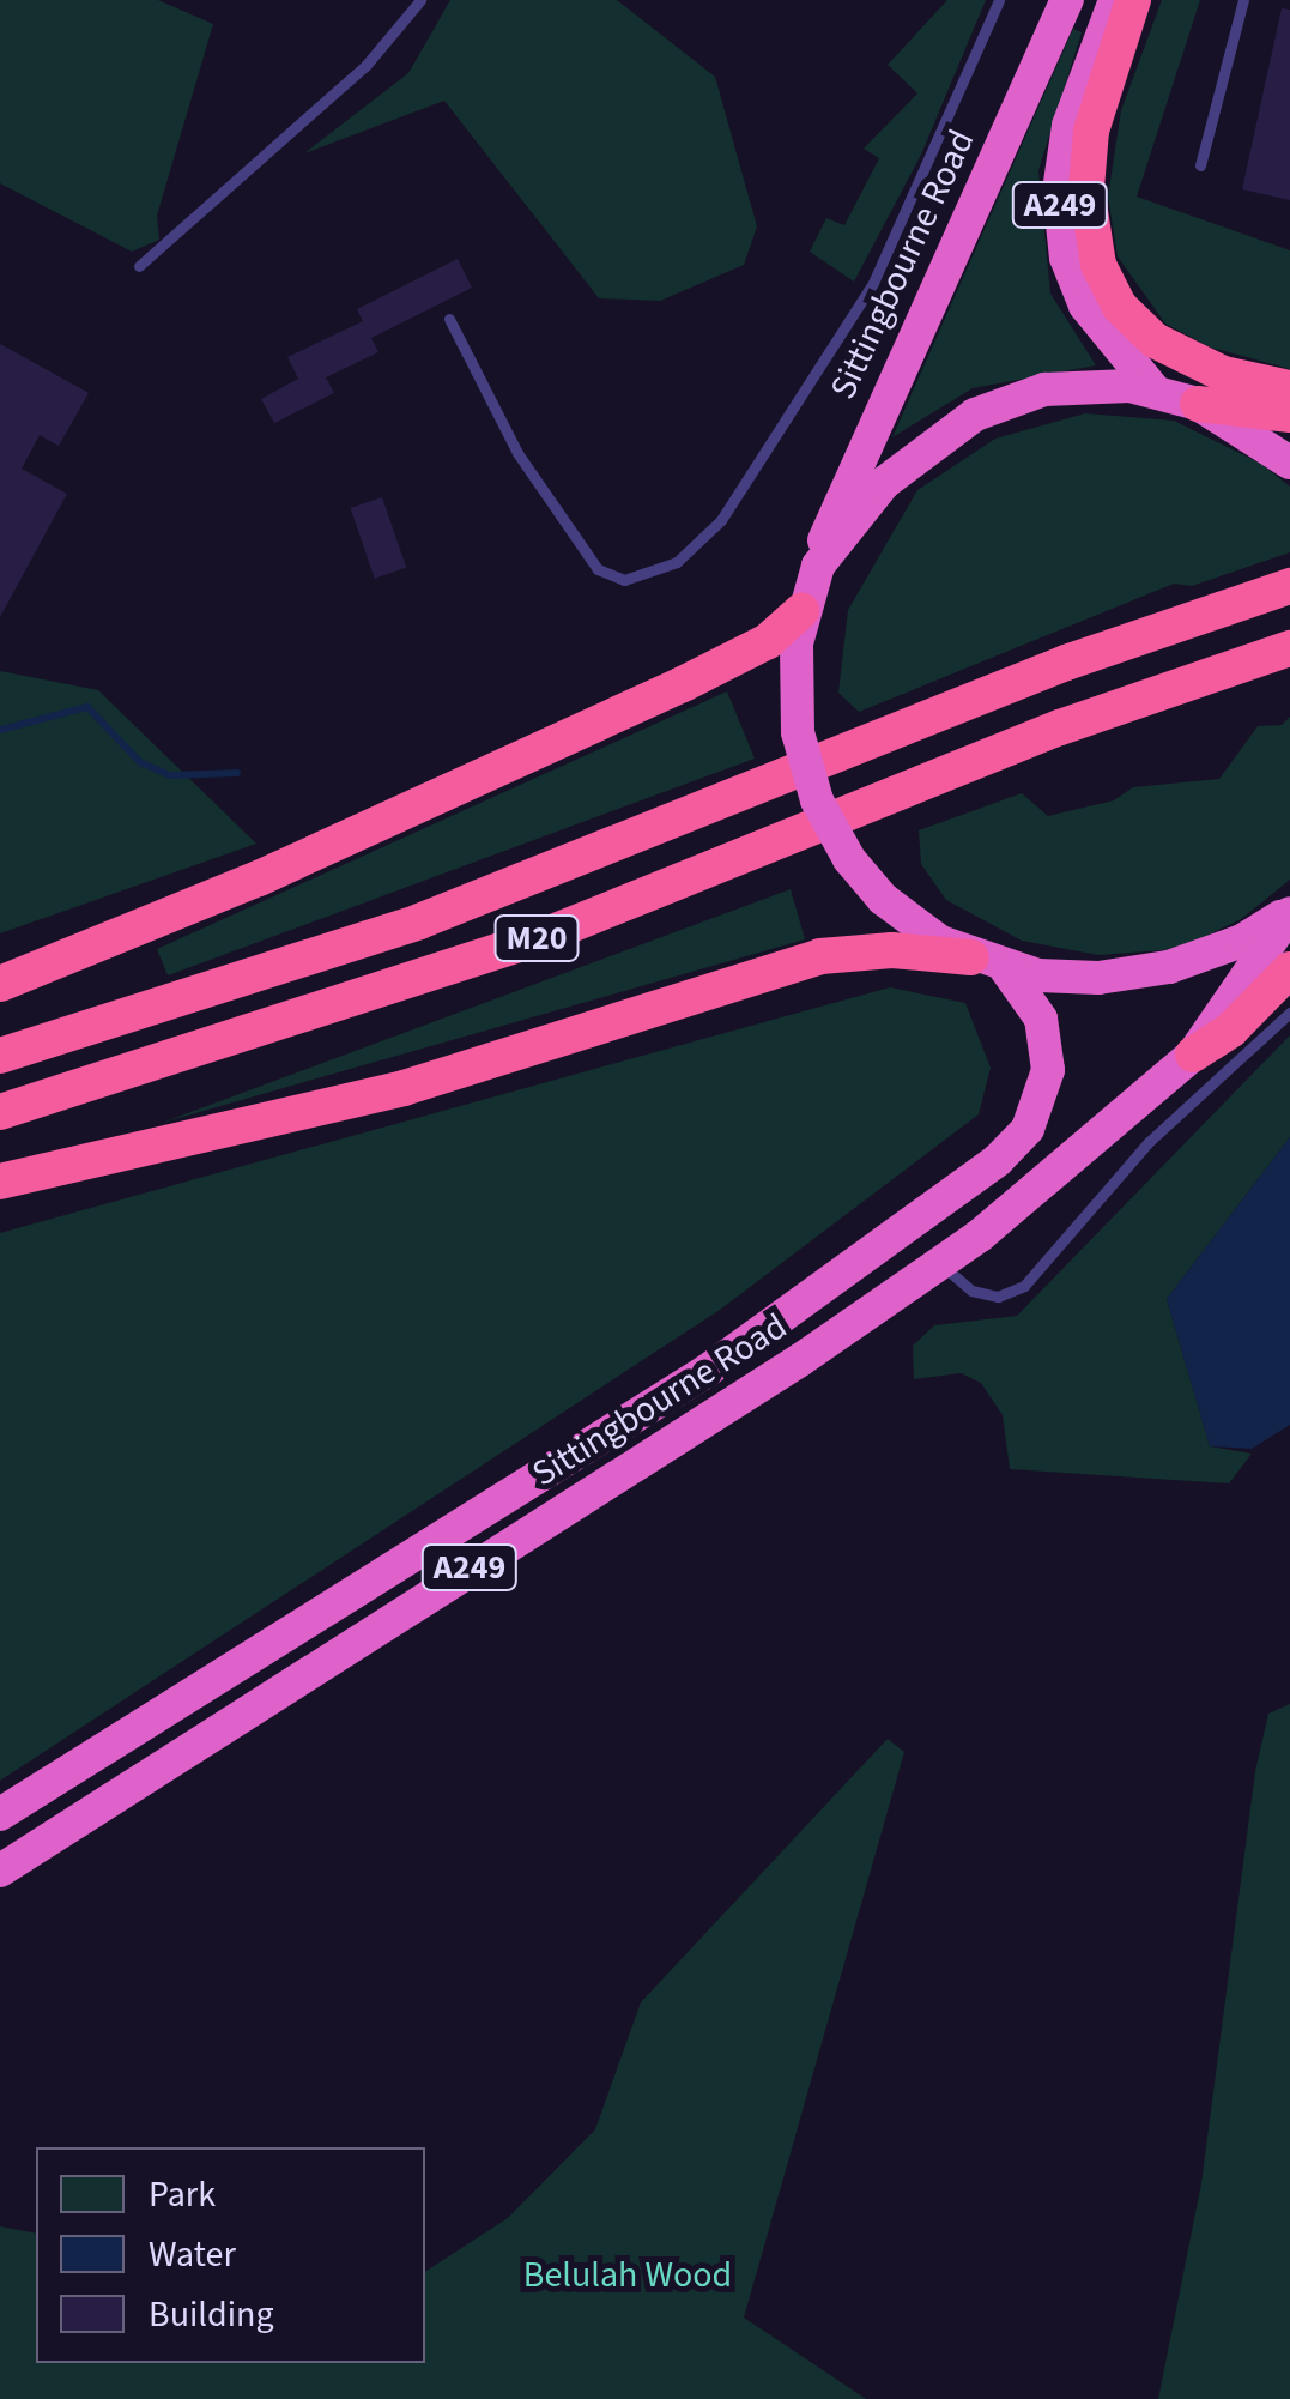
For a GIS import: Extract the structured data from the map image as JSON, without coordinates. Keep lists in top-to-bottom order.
{
  "streets": {
    "highway": ["A249", "Sittingbourne Road", "M20"]
  },
  "parks": ["Belulah Wood"],
  "legend": ["Park", "Water", "Building"]
}
